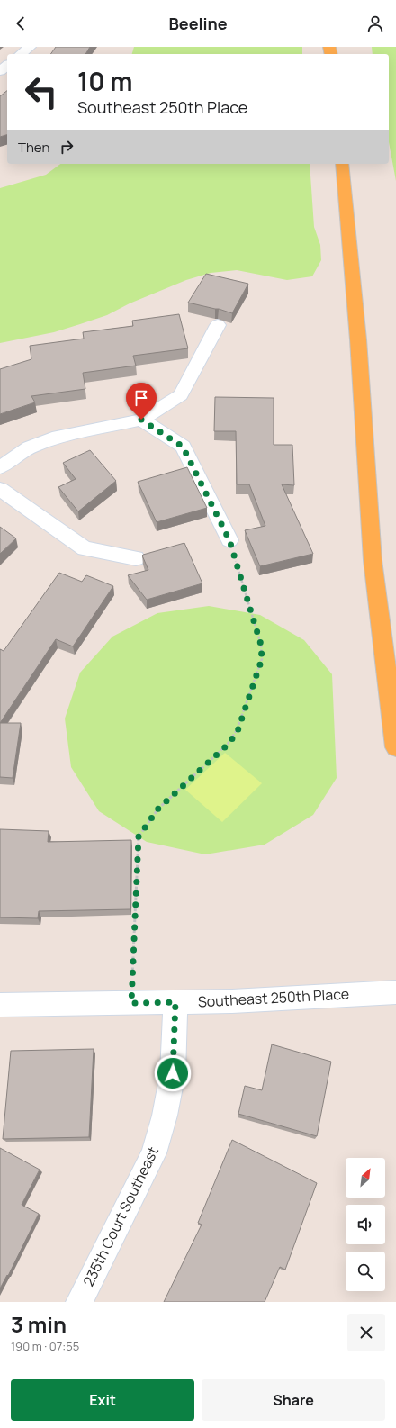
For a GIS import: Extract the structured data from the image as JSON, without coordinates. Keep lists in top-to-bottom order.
{
  "streets": {
    "street": ["Southeast 250th Place", "235th Court Southeast"]
  },
  "crossings": [
    ["Southeast 250th Place", "235th Court Southeast"]
  ],
  "north": "top right",
  "page": {
    "header": "Beeline",
    "turn": ["10 m", "Southeast 250th Place"],
    "then": "Then",
    "heading": ["3 min", "190 m · 07:55"],
    "buttons": ["Exit", "Share"]
  }
}
